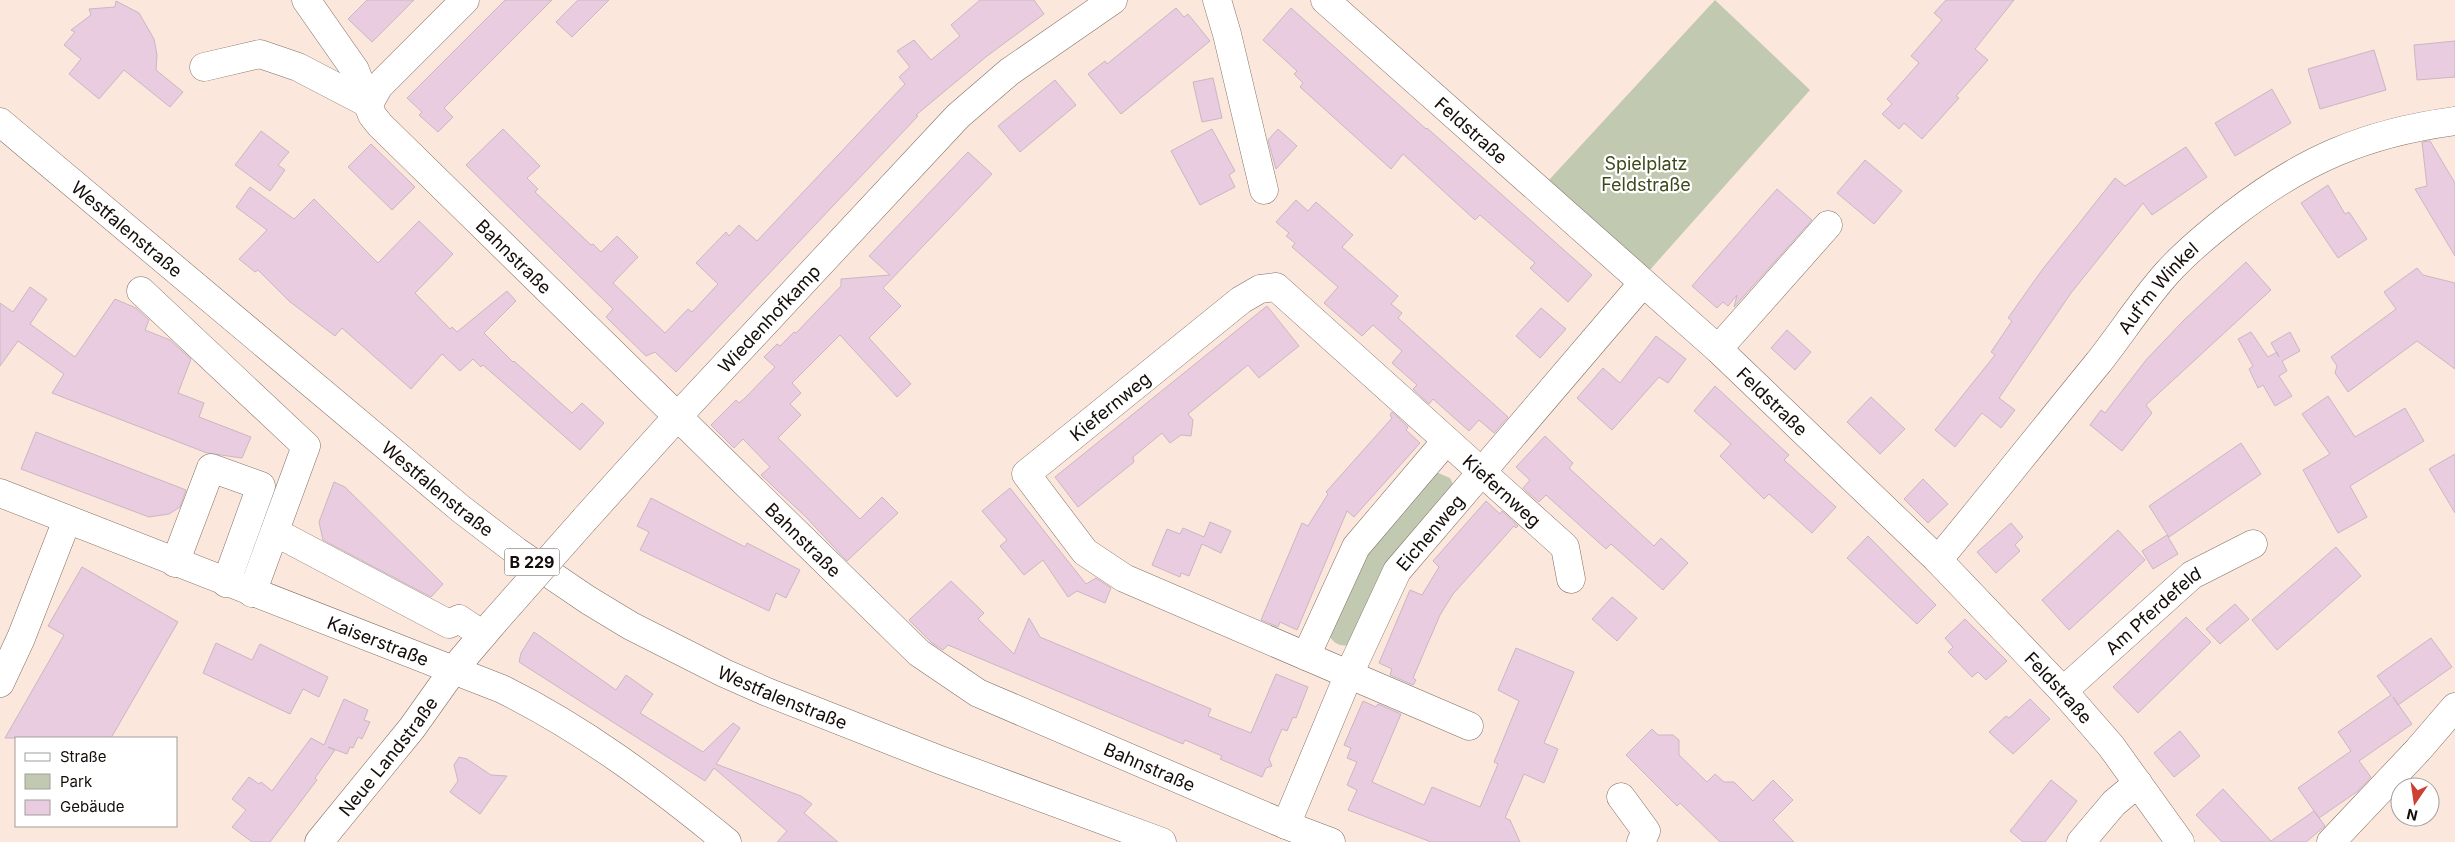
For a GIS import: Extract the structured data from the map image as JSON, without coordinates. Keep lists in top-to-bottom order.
{
  "streets": {
    "street": [
      "Feldstraße",
      "Westfalenstraße",
      "Bahnstraße",
      "Auf'm Winkel",
      "Wiedenhofkamp",
      "Kiefernweg",
      "Eichenweg",
      "B 229",
      "Am Pferdefeld",
      "Kaiserstraße",
      "Neue Landstraße"
    ]
  },
  "crossings": [
    ["Feldstraße", "Auf'm Winkel"],
    ["Feldstraße", "Eichenweg"],
    ["Feldstraße", "Am Pferdefeld"],
    ["Bahnstraße", "Wiedenhofkamp"],
    ["Bahnstraße", "Eichenweg"],
    ["Wiedenhofkamp", "Kaiserstraße"],
    ["Wiedenhofkamp", "Neue Landstraße"],
    ["Kiefernweg", "Eichenweg"],
    ["Kaiserstraße", "Neue Landstraße"]
  ],
  "parks": ["Spielplatz Feldstraße"],
  "legend": ["Straße", "Park", "Gebäude"],
  "north": "bottom"
}
